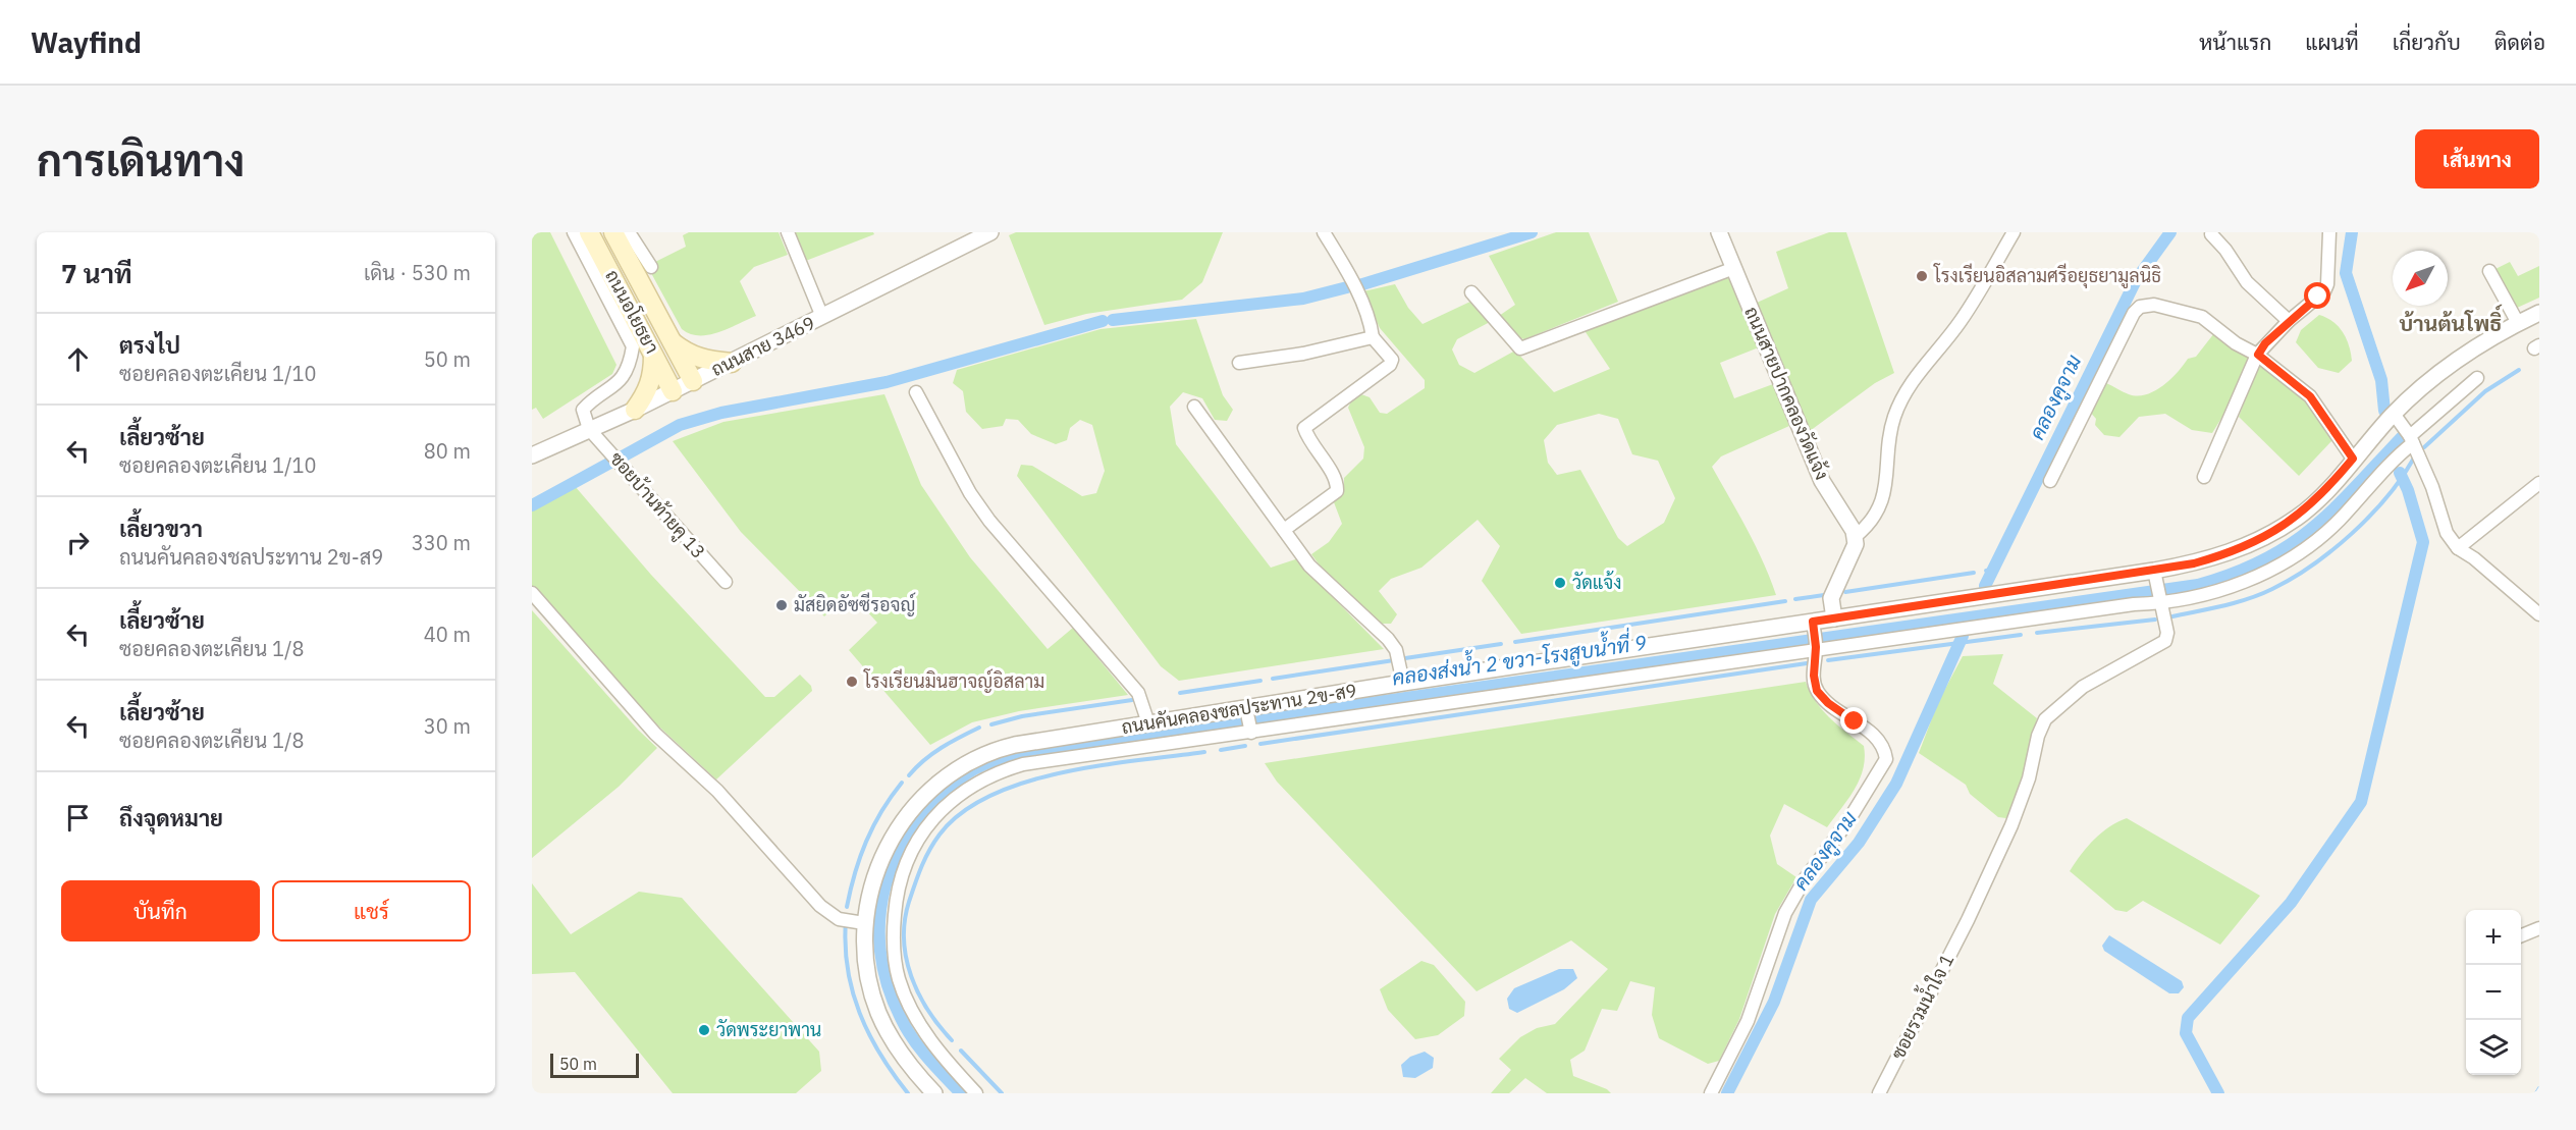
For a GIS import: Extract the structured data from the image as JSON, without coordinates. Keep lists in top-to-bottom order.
{
  "streets": {
    "main road": ["ถนนอโยธยา"],
    "street": [
      "ถนนสาย 3469",
      "ถนนสายปากคลองวัดแจ้ง",
      "ซอยบ้านท้ายคู 13",
      "ถนนคันคลองชลประทาน 2ข-ส9",
      "ซอยรวมน้ำใจ 1"
    ]
  },
  "crossings": [
    ["ถนนอโยธยา", "ถนนสาย 3469"],
    ["ถนนสาย 3469", "ซอยบ้านท้ายคู 13"],
    ["ถนนคันคลองชลประทาน 2ข-ส9", "ซอยรวมน้ำใจ 1"]
  ],
  "districts": ["บ้านต้นโพธิ์"],
  "water": ["คลองคูจาม", "คลองส่งน้ำ 2 ขวา-โรงสูบน้ำที่ 9"],
  "places": [
    "โรงเรียนอิสลามศรีอยุธยามูลนิธิ",
    "วัดแจ้ง",
    "มัสยิดอัซซีรอจญ์",
    "โรงเรียนมินฮาจญ์อิสลาม",
    "วัดพระยาพาน"
  ],
  "scale_bar": "50 m",
  "north": "bottom left",
  "page": {
    "header": "Wayfind",
    "nav": [
      "หน้าแรก",
      "แผนที่",
      "เกี่ยวกับ",
      "ติดต่อ"
    ],
    "buttons": [
      "เส้นทาง",
      ["บันทึก", "แชร์"]
    ],
    "title": "การเดินทาง",
    "heading": ["7 นาที", "เดิน · 530 m"],
    "list": [
      ["ตรงไป", "ซอยคลองตะเคียน 1/10", "50 m"],
      ["เลี้ยวซ้าย", "ซอยคลองตะเคียน 1/10", "80 m"],
      ["เลี้ยวขวา", "ถนนคันคลองชลประทาน 2ข-ส9", "330 m"],
      ["เลี้ยวซ้าย", "ซอยคลองตะเคียน 1/8", "40 m"],
      ["เลี้ยวซ้าย", "ซอยคลองตะเคียน 1/8", "30 m"],
      "ถึงจุดหมาย"
    ],
    "map_buttons": ["+", "−"],
    "scale": "50 m"
  }
}
